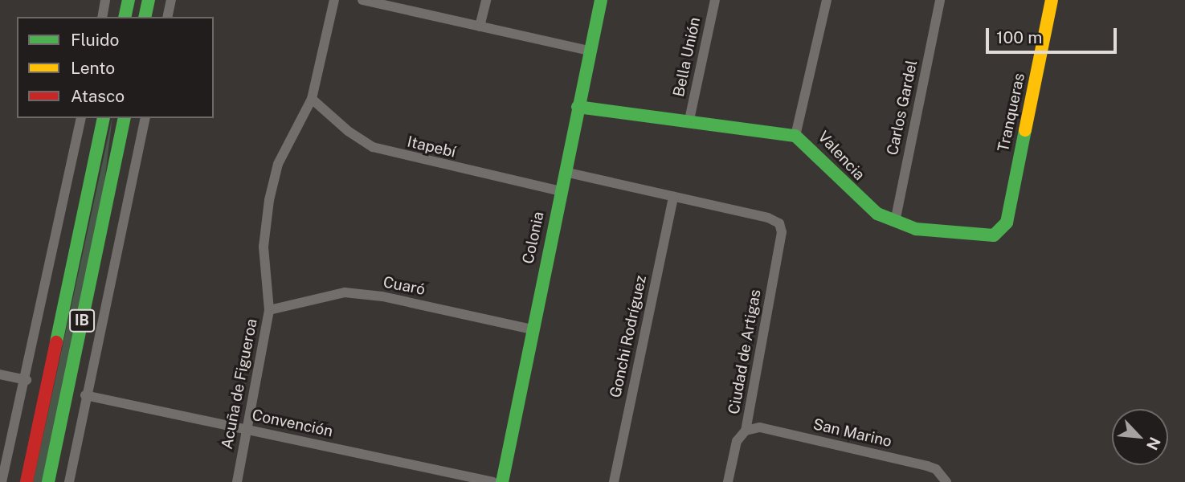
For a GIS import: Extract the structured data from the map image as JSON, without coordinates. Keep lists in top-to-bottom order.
{
  "streets": {
    "main road": [
      "Tranqueras",
      "Valencia",
      "Colonia",
      "IB"
    ],
    "street": [
      "Bella Unión",
      "Carlos Gardel",
      "Itapebí",
      "Cuaró",
      "Gonchi Rodríguez",
      "Ciudad de Artigas",
      "Acuña de Figueroa",
      "Convención",
      "San Marino"
    ]
  },
  "crossings": [
    ["Bella Unión", "Valencia"],
    ["Carlos Gardel", "Valencia"],
    ["Tranqueras", "Valencia"],
    ["Itapebí", "Colonia"],
    ["Itapebí", "Acuña de Figueroa"],
    ["Valencia", "Colonia"],
    ["Colonia", "Cuaró"],
    ["Cuaró", "Acuña de Figueroa"],
    ["Gonchi Rodríguez", "Ciudad de Artigas"],
    ["Ciudad de Artigas", "San Marino"],
    ["Acuña de Figueroa", "Convención"]
  ],
  "legend": ["Fluido", "Lento", "Atasco"],
  "scale_bar": "100 m",
  "north": "bottom right"
}
